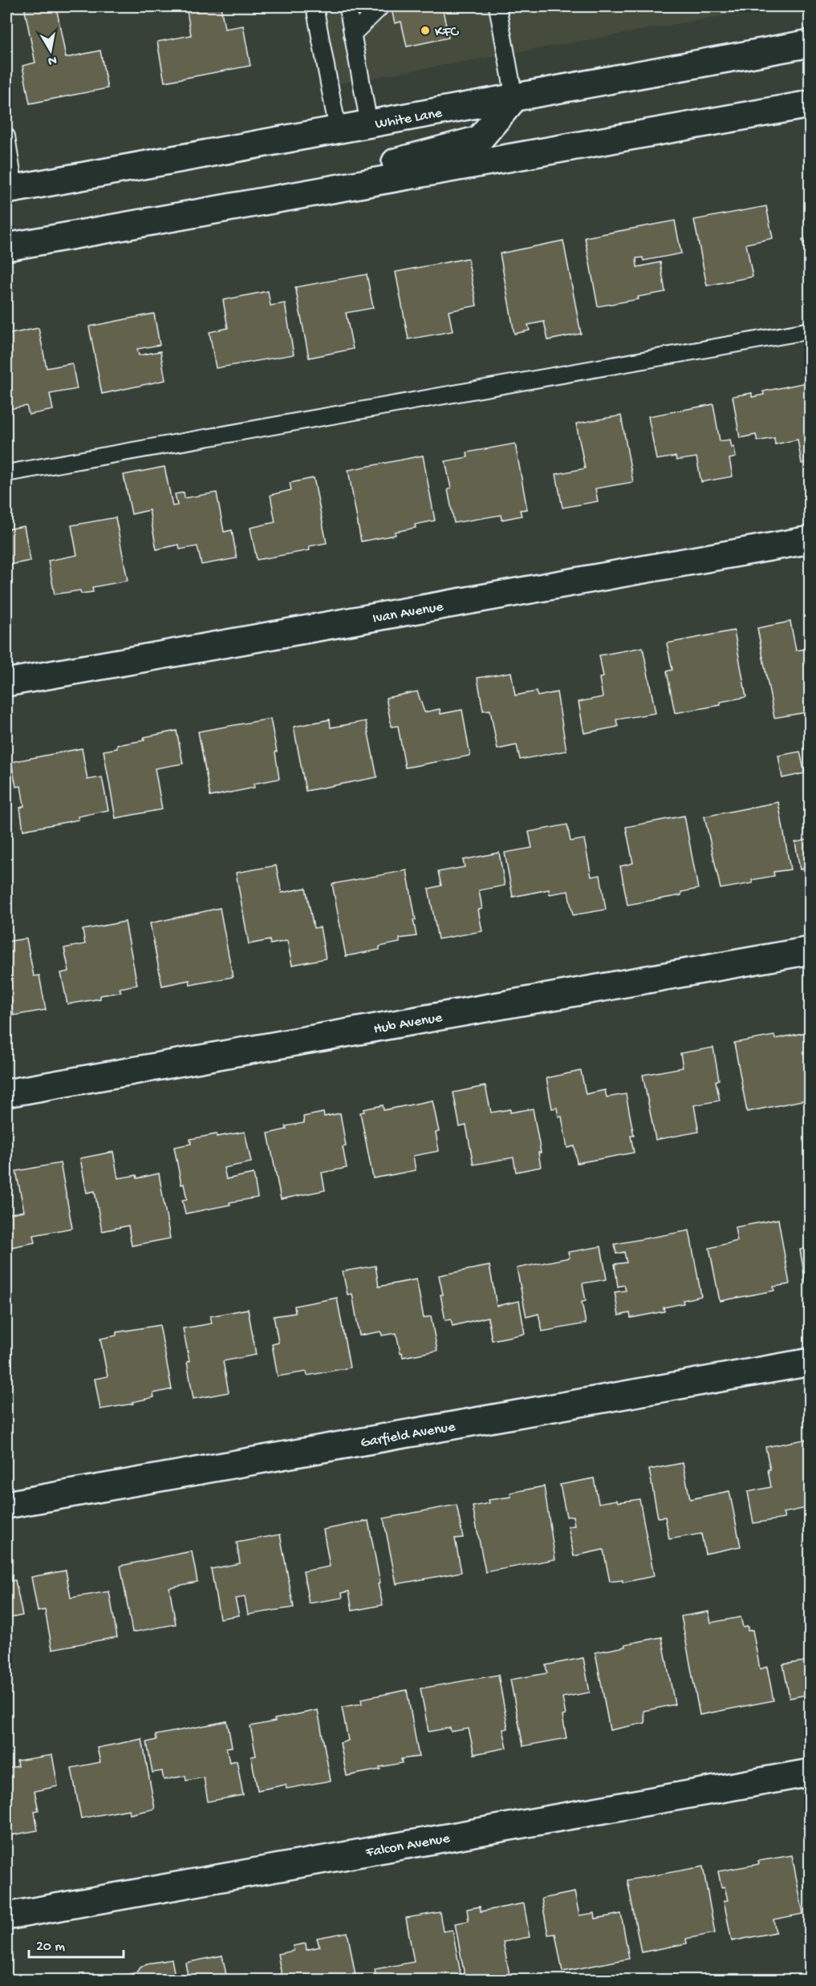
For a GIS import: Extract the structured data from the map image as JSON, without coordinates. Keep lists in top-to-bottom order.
{
  "streets": {
    "street": [
      "White Lane",
      "Ivan Avenue",
      "Hub Avenue",
      "Garfield Avenue",
      "Falcon Avenue"
    ]
  },
  "places": ["KFC"],
  "scale_bar": "20 m",
  "north": "bottom"
}
